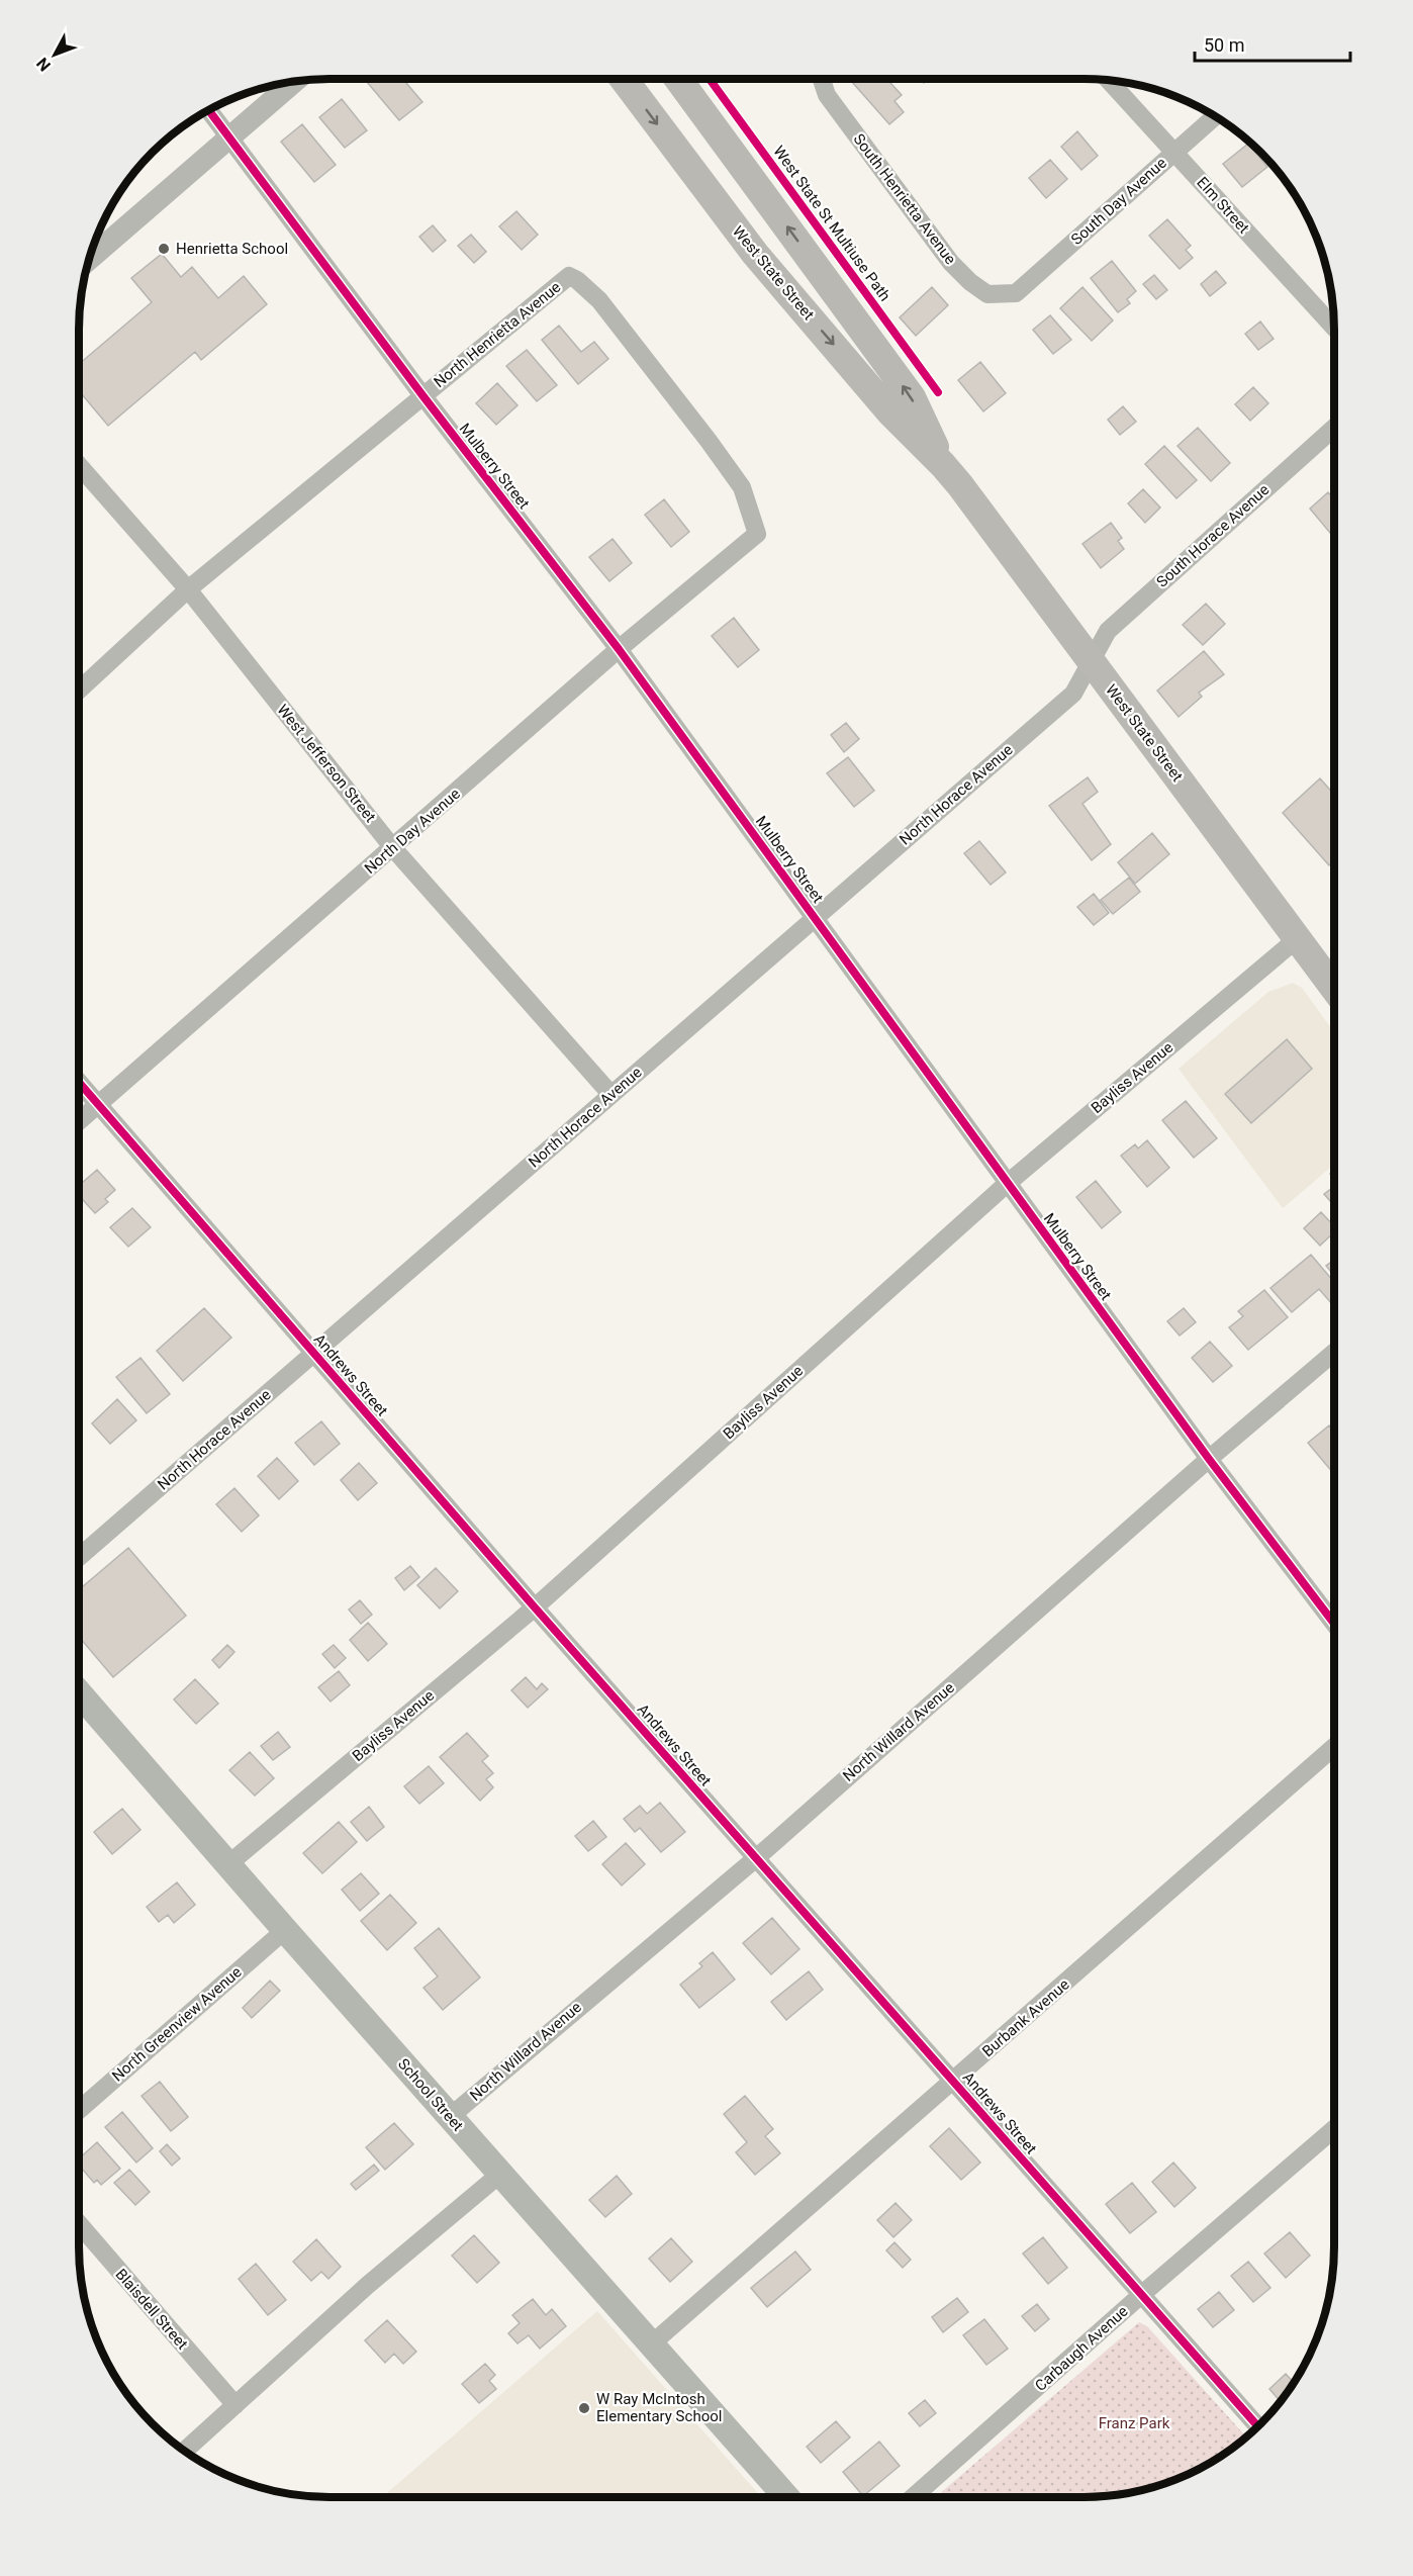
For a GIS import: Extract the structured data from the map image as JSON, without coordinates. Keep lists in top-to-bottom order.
{
  "streets": {
    "main road": ["West State Street", "School Street"],
    "street": [
      "South Henrietta Avenue",
      "South Day Avenue",
      "Elm Street",
      "North Henrietta Avenue",
      "Mulberry Street",
      "South Horace Avenue",
      "West Jefferson Street",
      "North Horace Avenue",
      "North Day Avenue",
      "Bayliss Avenue",
      "Andrews Street",
      "North Willard Avenue",
      "Burbank Avenue",
      "North Greenview Avenue",
      "Blaisdell Street",
      "Carbaugh Avenue"
    ],
    "cycle path": ["West State St Multiuse Path"]
  },
  "crossings": [
    ["South Henrietta Avenue", "South Day Avenue"],
    ["South Day Avenue", "Elm Street"],
    ["West State Street", "South Horace Avenue"],
    ["West State Street", "North Horace Avenue"],
    ["West State Street", "Bayliss Avenue"],
    ["North Henrietta Avenue", "Mulberry Street"],
    ["North Henrietta Avenue", "West Jefferson Street"],
    ["North Henrietta Avenue", "North Day Avenue"],
    ["Mulberry Street", "North Horace Avenue"],
    ["Mulberry Street", "North Day Avenue"],
    ["Mulberry Street", "Bayliss Avenue"],
    ["Mulberry Street", "North Willard Avenue"],
    ["South Horace Avenue", "North Horace Avenue"],
    ["West Jefferson Street", "North Horace Avenue"],
    ["West Jefferson Street", "North Day Avenue"],
    ["North Horace Avenue", "Andrews Street"],
    ["North Day Avenue", "Andrews Street"],
    ["Bayliss Avenue", "Andrews Street"],
    ["Bayliss Avenue", "School Street"],
    ["Andrews Street", "North Willard Avenue"],
    ["Andrews Street", "Burbank Avenue"],
    ["Andrews Street", "Carbaugh Avenue"],
    ["North Willard Avenue", "School Street"],
    ["Burbank Avenue", "School Street"],
    ["North Greenview Avenue", "School Street"]
  ],
  "parks": ["Franz Park"],
  "places": ["Henrietta School", "W Ray McIntosh Elementary School"],
  "scale_bar": "50 m",
  "north": "bottom left"
}
